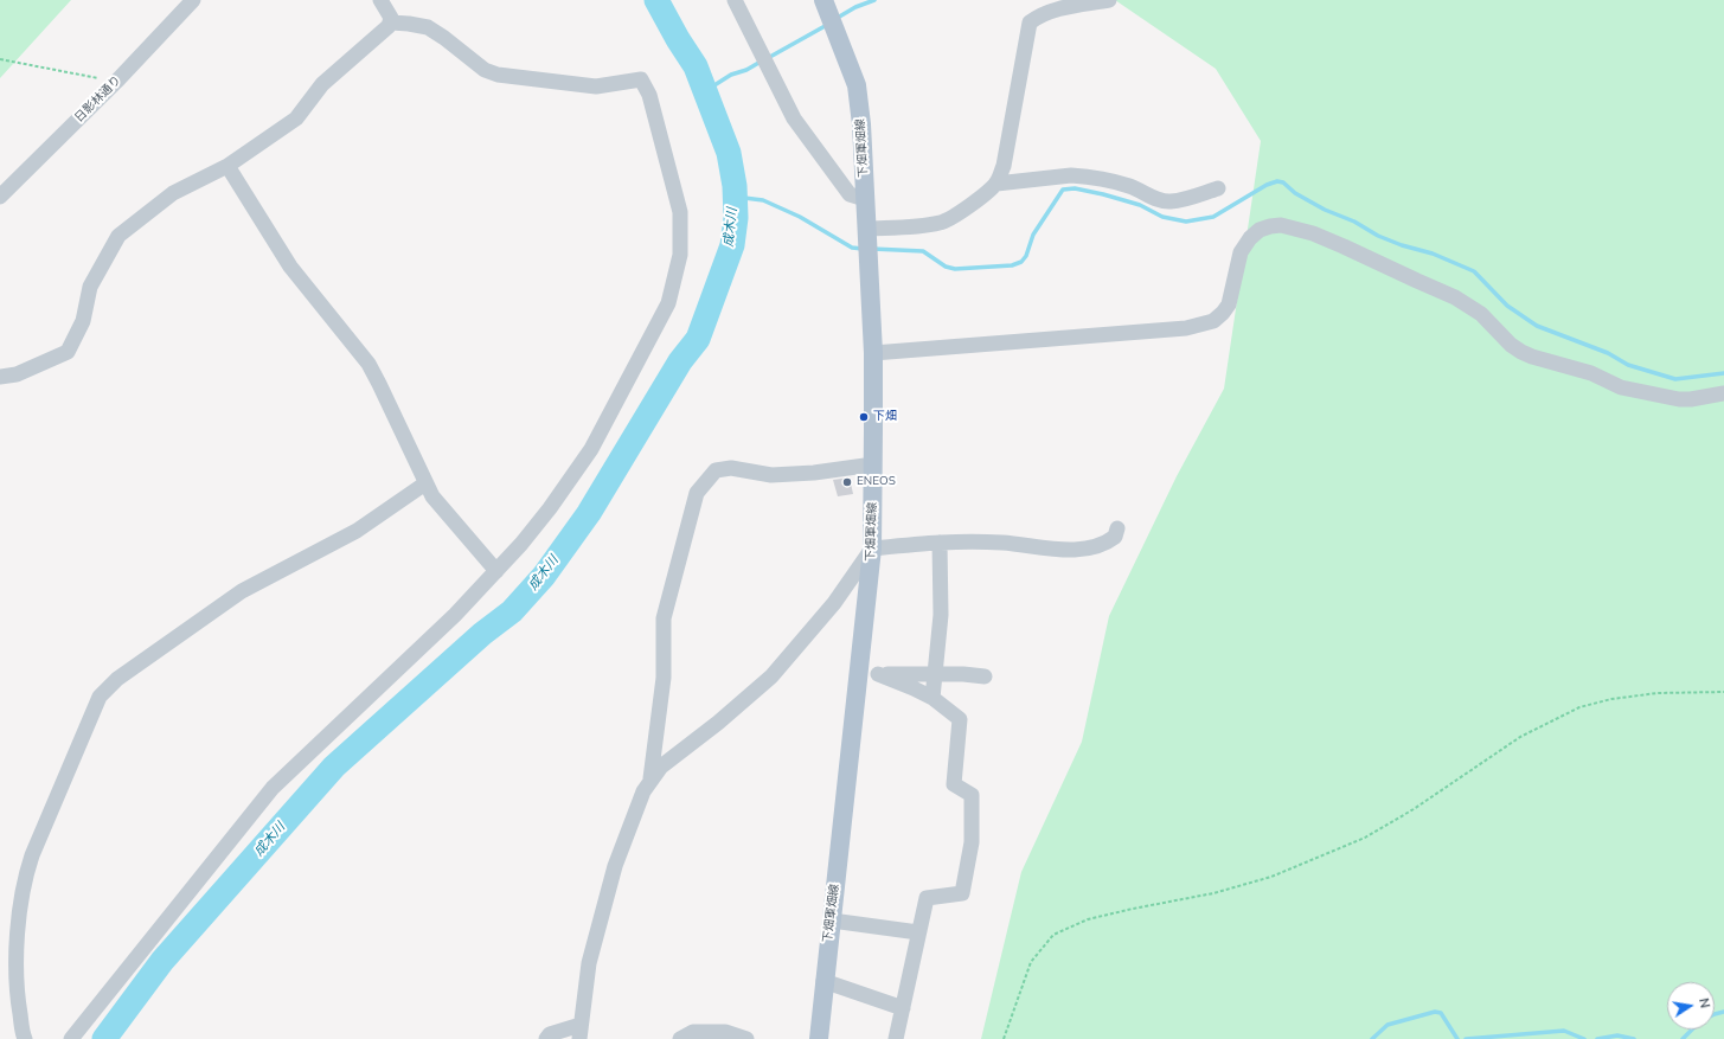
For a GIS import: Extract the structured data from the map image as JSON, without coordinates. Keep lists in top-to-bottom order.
{
  "streets": {
    "main road": ["下畑軍畑線"],
    "street": ["日影林通り"]
  },
  "water": ["成木川"],
  "places": ["下畑", "ENEOS"],
  "north": "right"
}
